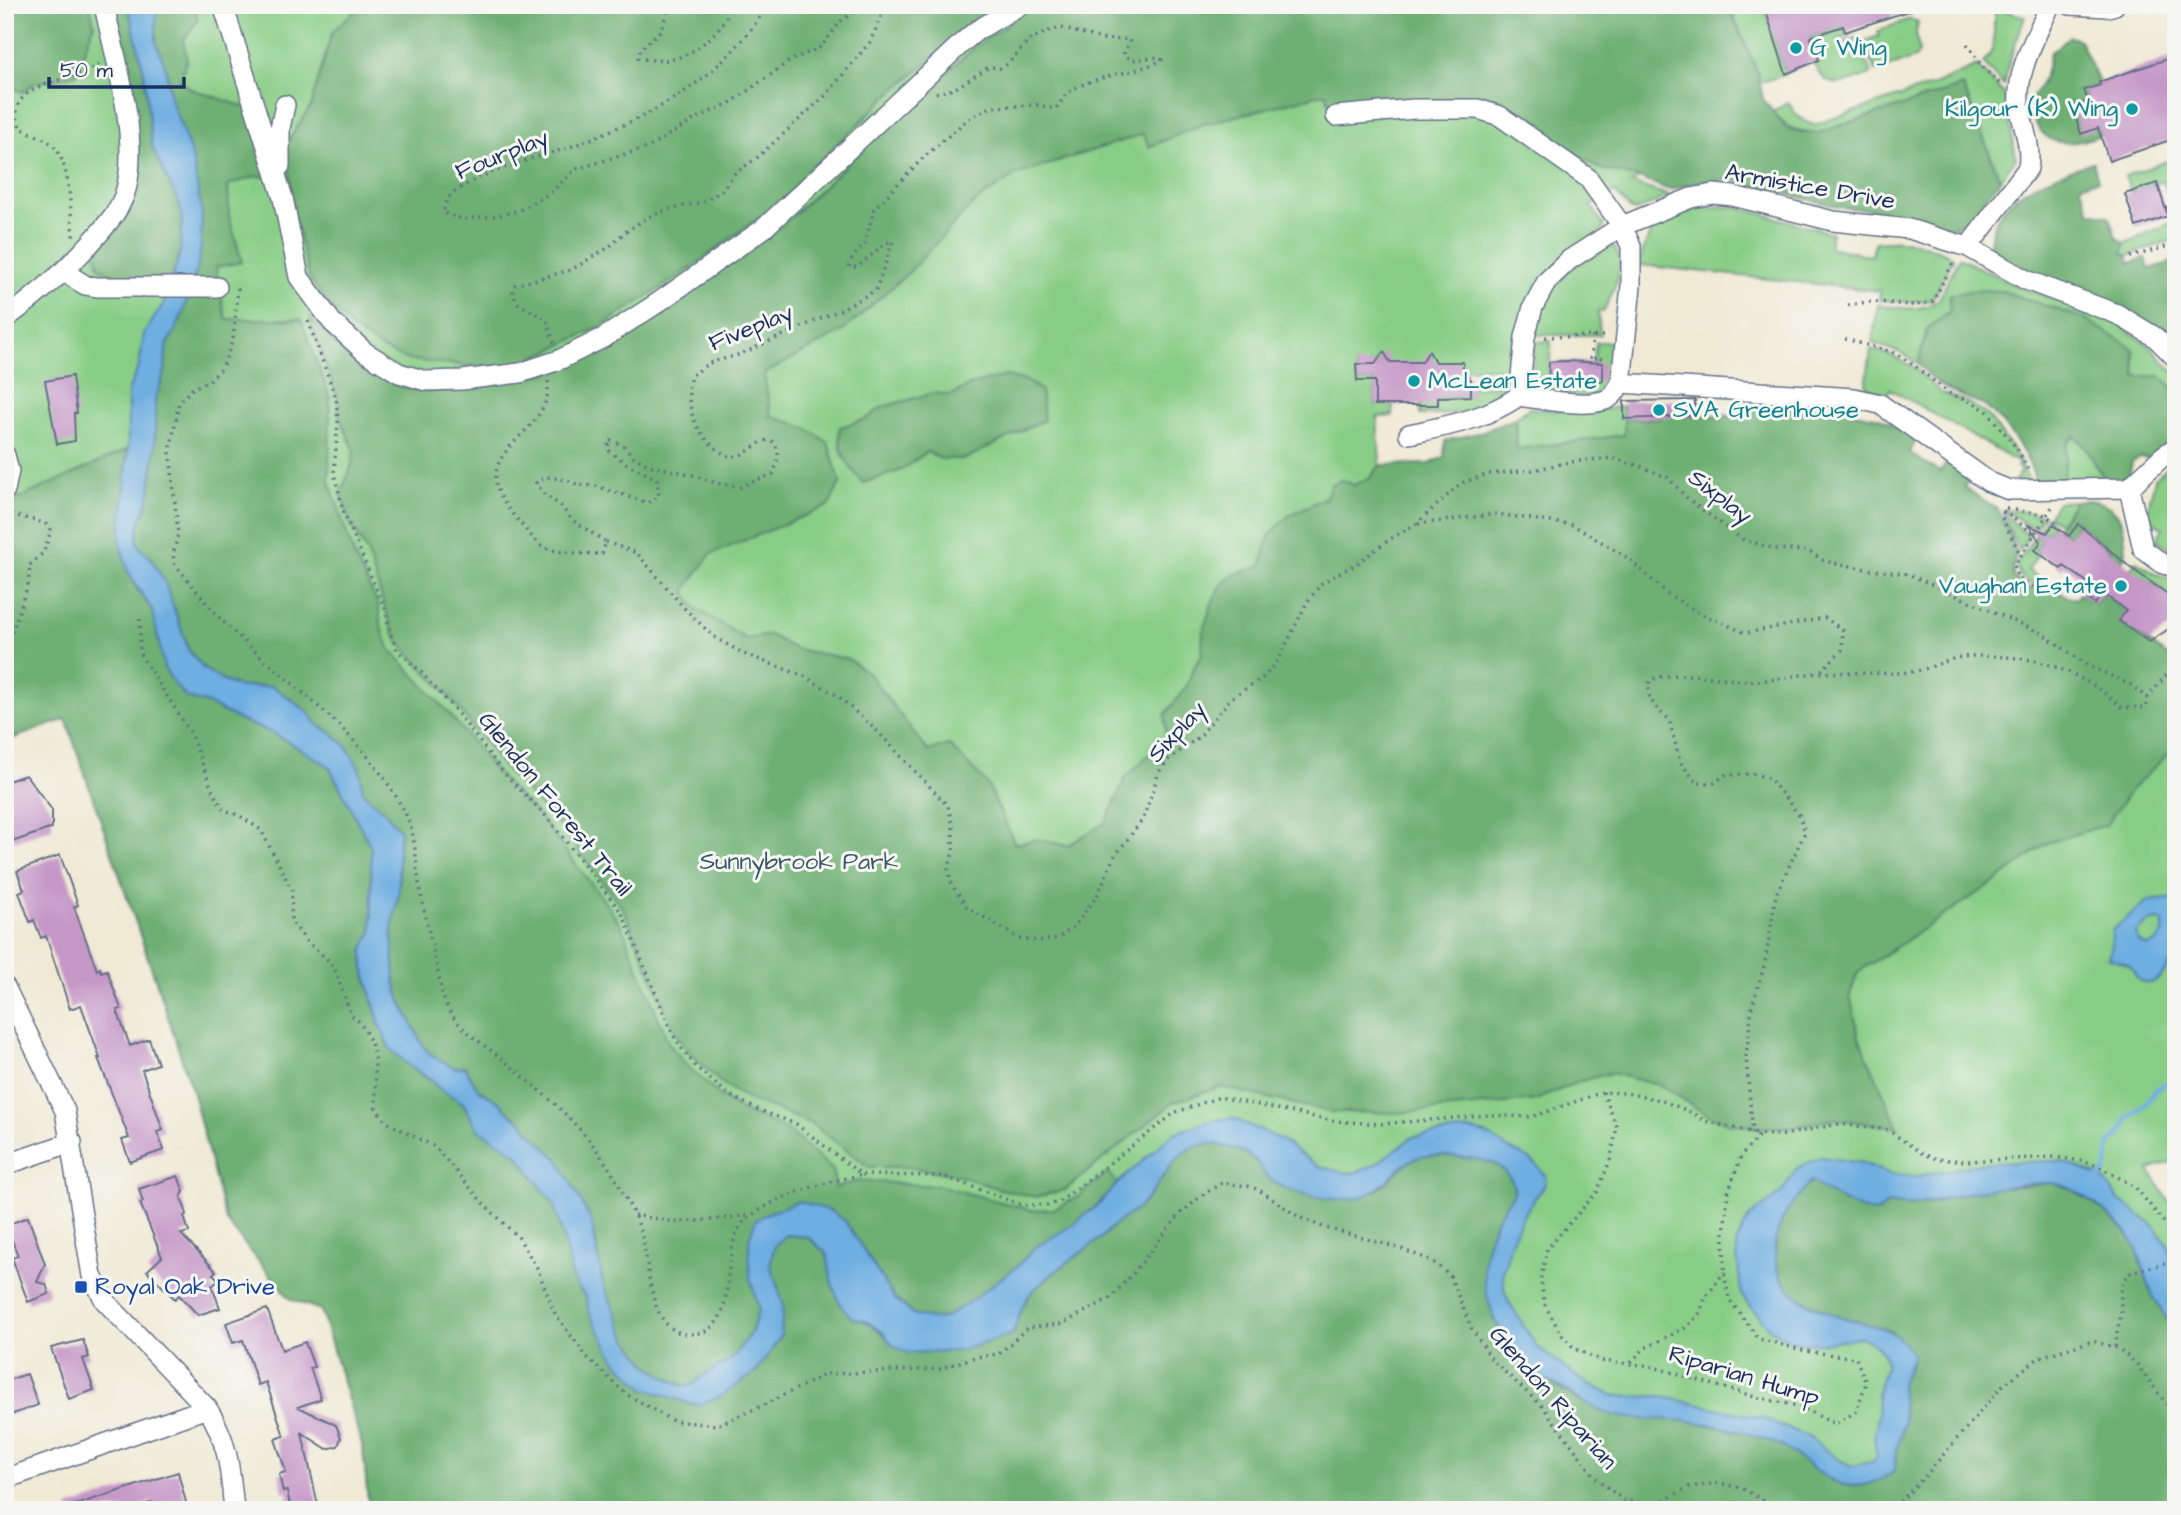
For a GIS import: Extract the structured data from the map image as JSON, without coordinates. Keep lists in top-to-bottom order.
{
  "streets": {
    "street": ["Armistice Drive"],
    "path": [
      "Fourplay",
      "Fiveplay",
      "Sixplay",
      "Glendon Forest Trail",
      "Riparian Hump",
      "Glendon Riparian"
    ]
  },
  "crossings": [
    ["Fiveplay", "Sixplay"]
  ],
  "parks": ["Sunnybrook Park"],
  "places": {
    "other": [
      "G Wing",
      "Kilgour (K) Wing",
      "McLean Estate",
      "SVA Greenhouse",
      "Vaughan Estate"
    ],
    "transit": ["Royal Oak Drive"]
  },
  "scale_bar": "50 m"
}
